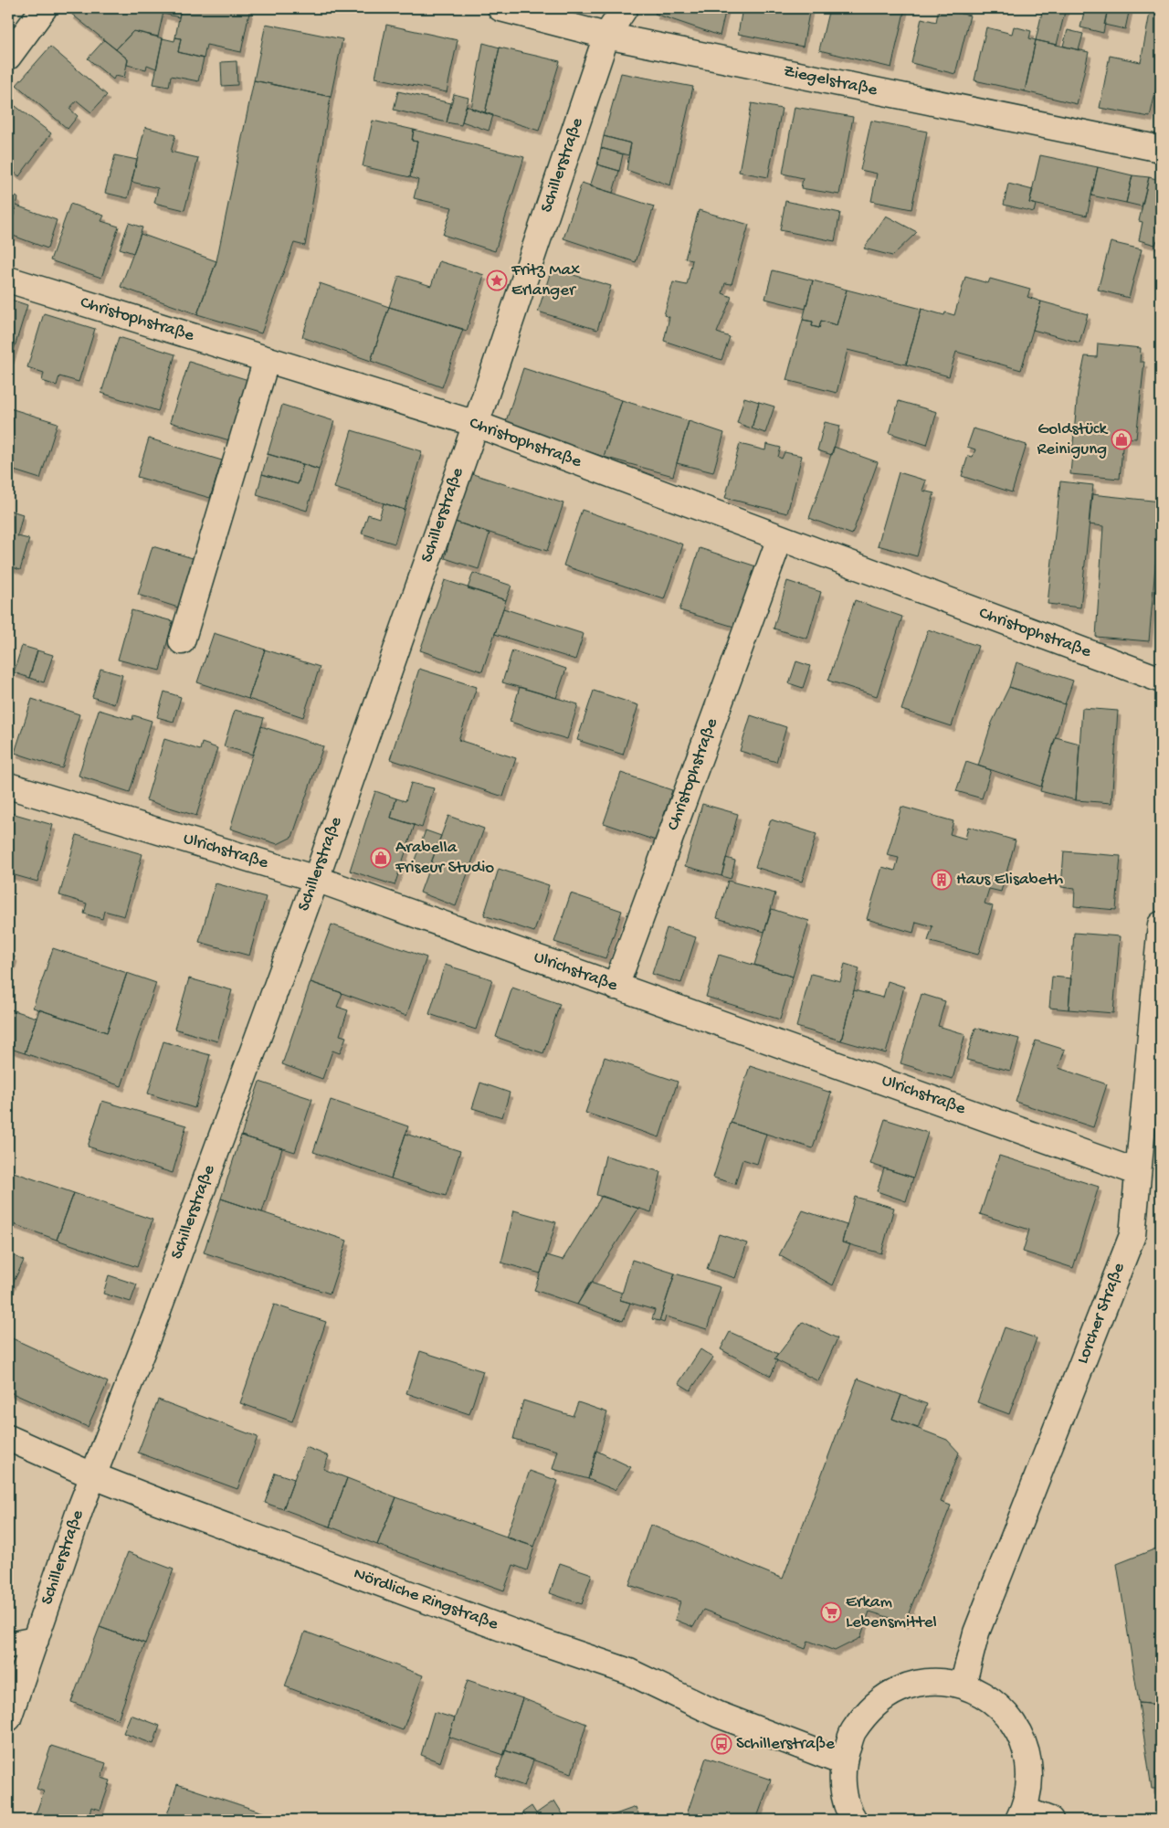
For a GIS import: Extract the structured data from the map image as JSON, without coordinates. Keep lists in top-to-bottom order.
{
  "streets": {
    "street": [
      "Ziegelstraße",
      "Schillerstraße",
      "Christophstraße",
      "Ulrichstraße",
      "Lorcher Straße",
      "Nördliche Ringstraße"
    ]
  },
  "crossings": [
    ["Ziegelstraße", "Schillerstraße"],
    ["Schillerstraße", "Christophstraße"],
    ["Schillerstraße", "Ulrichstraße"],
    ["Schillerstraße", "Nördliche Ringstraße"],
    ["Christophstraße", "Ulrichstraße"],
    ["Ulrichstraße", "Lorcher Straße"]
  ],
  "places": {
    "place": ["Fritz Max Erlanger"],
    "shop": ["Goldstück Reinigung", "Arabella Friseur Studio"],
    "building": ["Haus Elisabeth"],
    "supermarket": ["Erkam Lebensmittel"],
    "bus stop": ["Schillerstraße"]
  }
}
